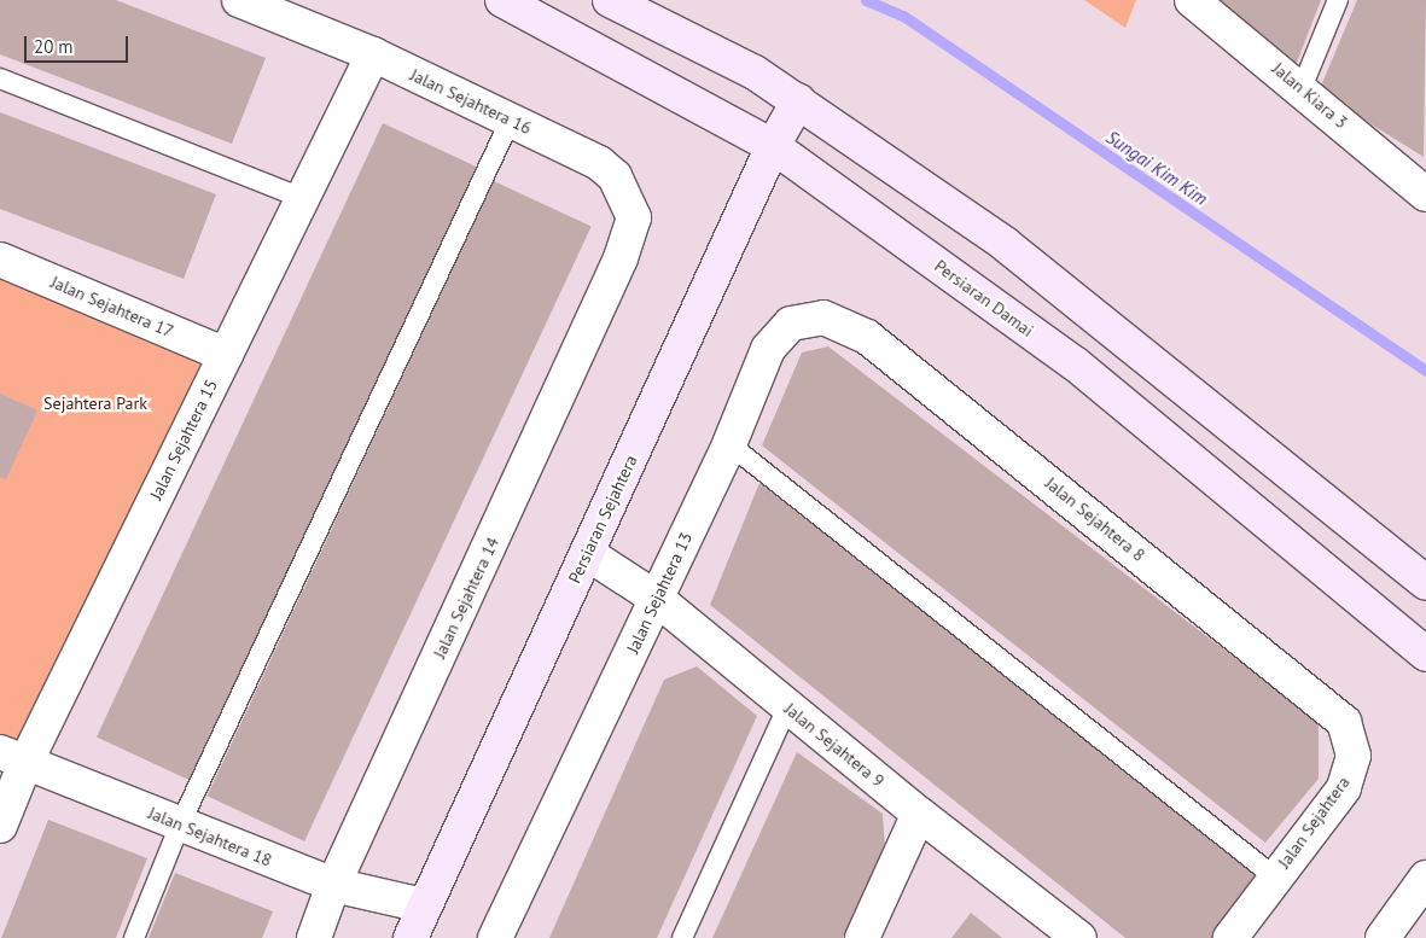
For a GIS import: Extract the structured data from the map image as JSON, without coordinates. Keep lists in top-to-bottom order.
{
  "streets": {
    "main road": ["Persiaran Damai", "Persiaran Sejahtera"],
    "street": [
      "Jalan Kiara 3",
      "Jalan Sejahtera 16",
      "Jalan Sejahtera 17",
      "Jalan Sejahtera 15",
      "Jalan Sejahtera 8",
      "Jalan Sejahtera 13",
      "Jalan Sejahtera 14",
      "Jalan Sejahtera 9",
      "Jalan Sejahtera",
      "Jalan Sejahtera 18"
    ]
  },
  "crossings": [
    ["Jalan Sejahtera 16", "Jalan Sejahtera 15"],
    ["Jalan Sejahtera 16", "Jalan Sejahtera 14"],
    ["Persiaran Damai", "Persiaran Sejahtera"],
    ["Jalan Sejahtera 17", "Jalan Sejahtera 15"],
    ["Jalan Sejahtera 15", "Jalan Sejahtera 18"],
    ["Persiaran Sejahtera", "Jalan Sejahtera 9"],
    ["Persiaran Sejahtera", "Jalan Sejahtera 18"],
    ["Jalan Sejahtera 8", "Jalan Sejahtera 13"],
    ["Jalan Sejahtera 8", "Jalan Sejahtera"],
    ["Jalan Sejahtera 13", "Jalan Sejahtera 9"],
    ["Jalan Sejahtera 14", "Jalan Sejahtera 18"]
  ],
  "water": ["Sungai Kim Kim"],
  "parks": ["Sejahtera Park"],
  "scale_bar": "20 m"
}
